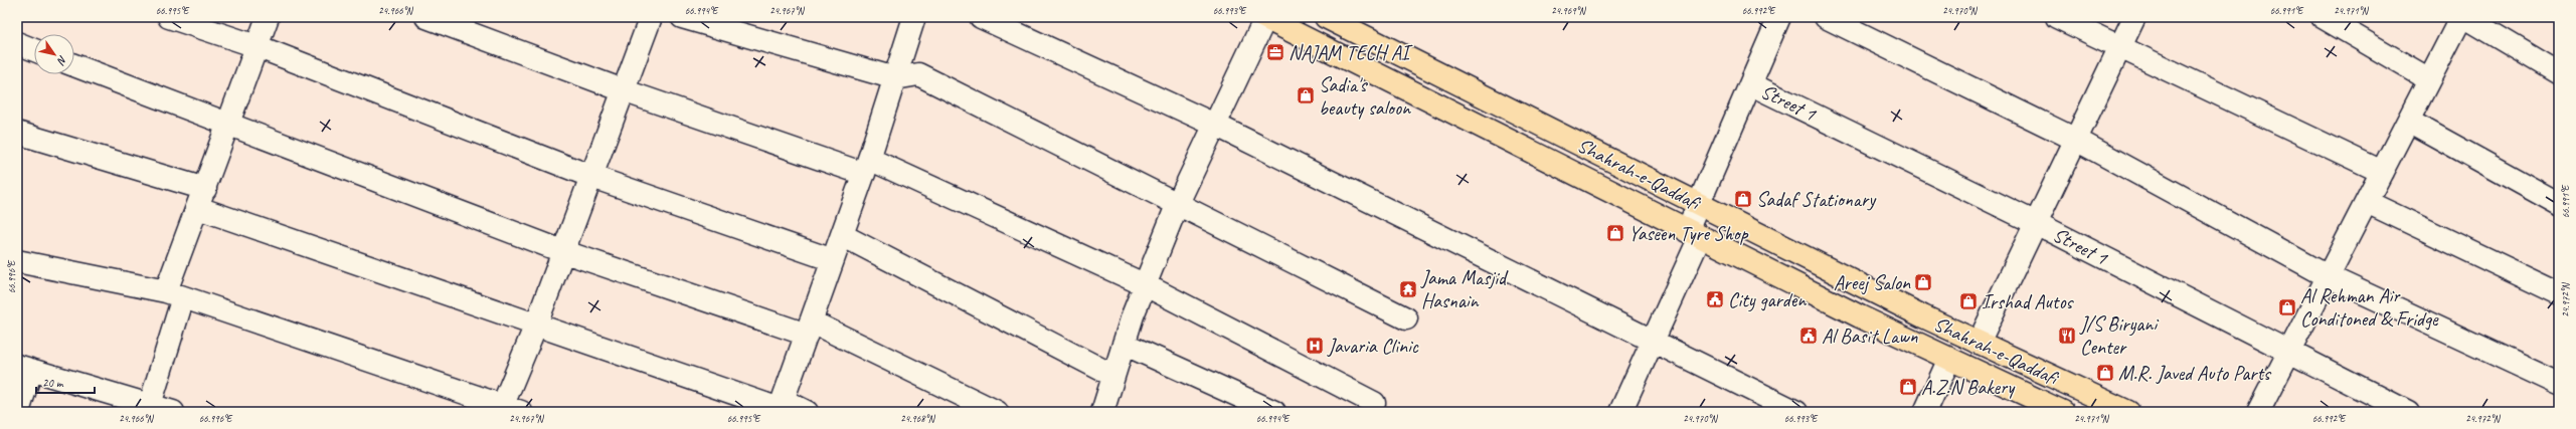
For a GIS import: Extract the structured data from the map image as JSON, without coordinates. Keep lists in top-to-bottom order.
{
  "streets": {
    "main road": ["Shahrah-e-Qaddafi"],
    "street": ["Street 1"]
  },
  "places": {
    "office": ["NAJAM TECH AI"],
    "shop": [
      "Sadia's beauty saloon",
      "Sadaf Stationary",
      "Yaseen Tyre Shop",
      "Areej Salon",
      "Irshad Autos",
      "Al Rehman Air Conditoned & Fridge",
      "M.R. Javed Auto Parts",
      "A.Z.N Bakery"
    ],
    "temple": ["Jama Masjid Hasnain"],
    "public building": ["City garden", "Al Basit Lawn"],
    "restaurant": ["J/S Biryani Center"],
    "hospital": ["Javaria Clinic"]
  },
  "scale_bar": "20 m",
  "north": "bottom right",
  "coordinates": [
    "66.995°E",
    "24.966°N",
    "66.994°E",
    "24.967°N",
    "66.993°E",
    "24.969°N",
    "66.992°E",
    "24.970°N",
    "66.991°E",
    "24.971°N",
    "66.996°E",
    "24.972°N",
    "24.968°N"
  ]
}
